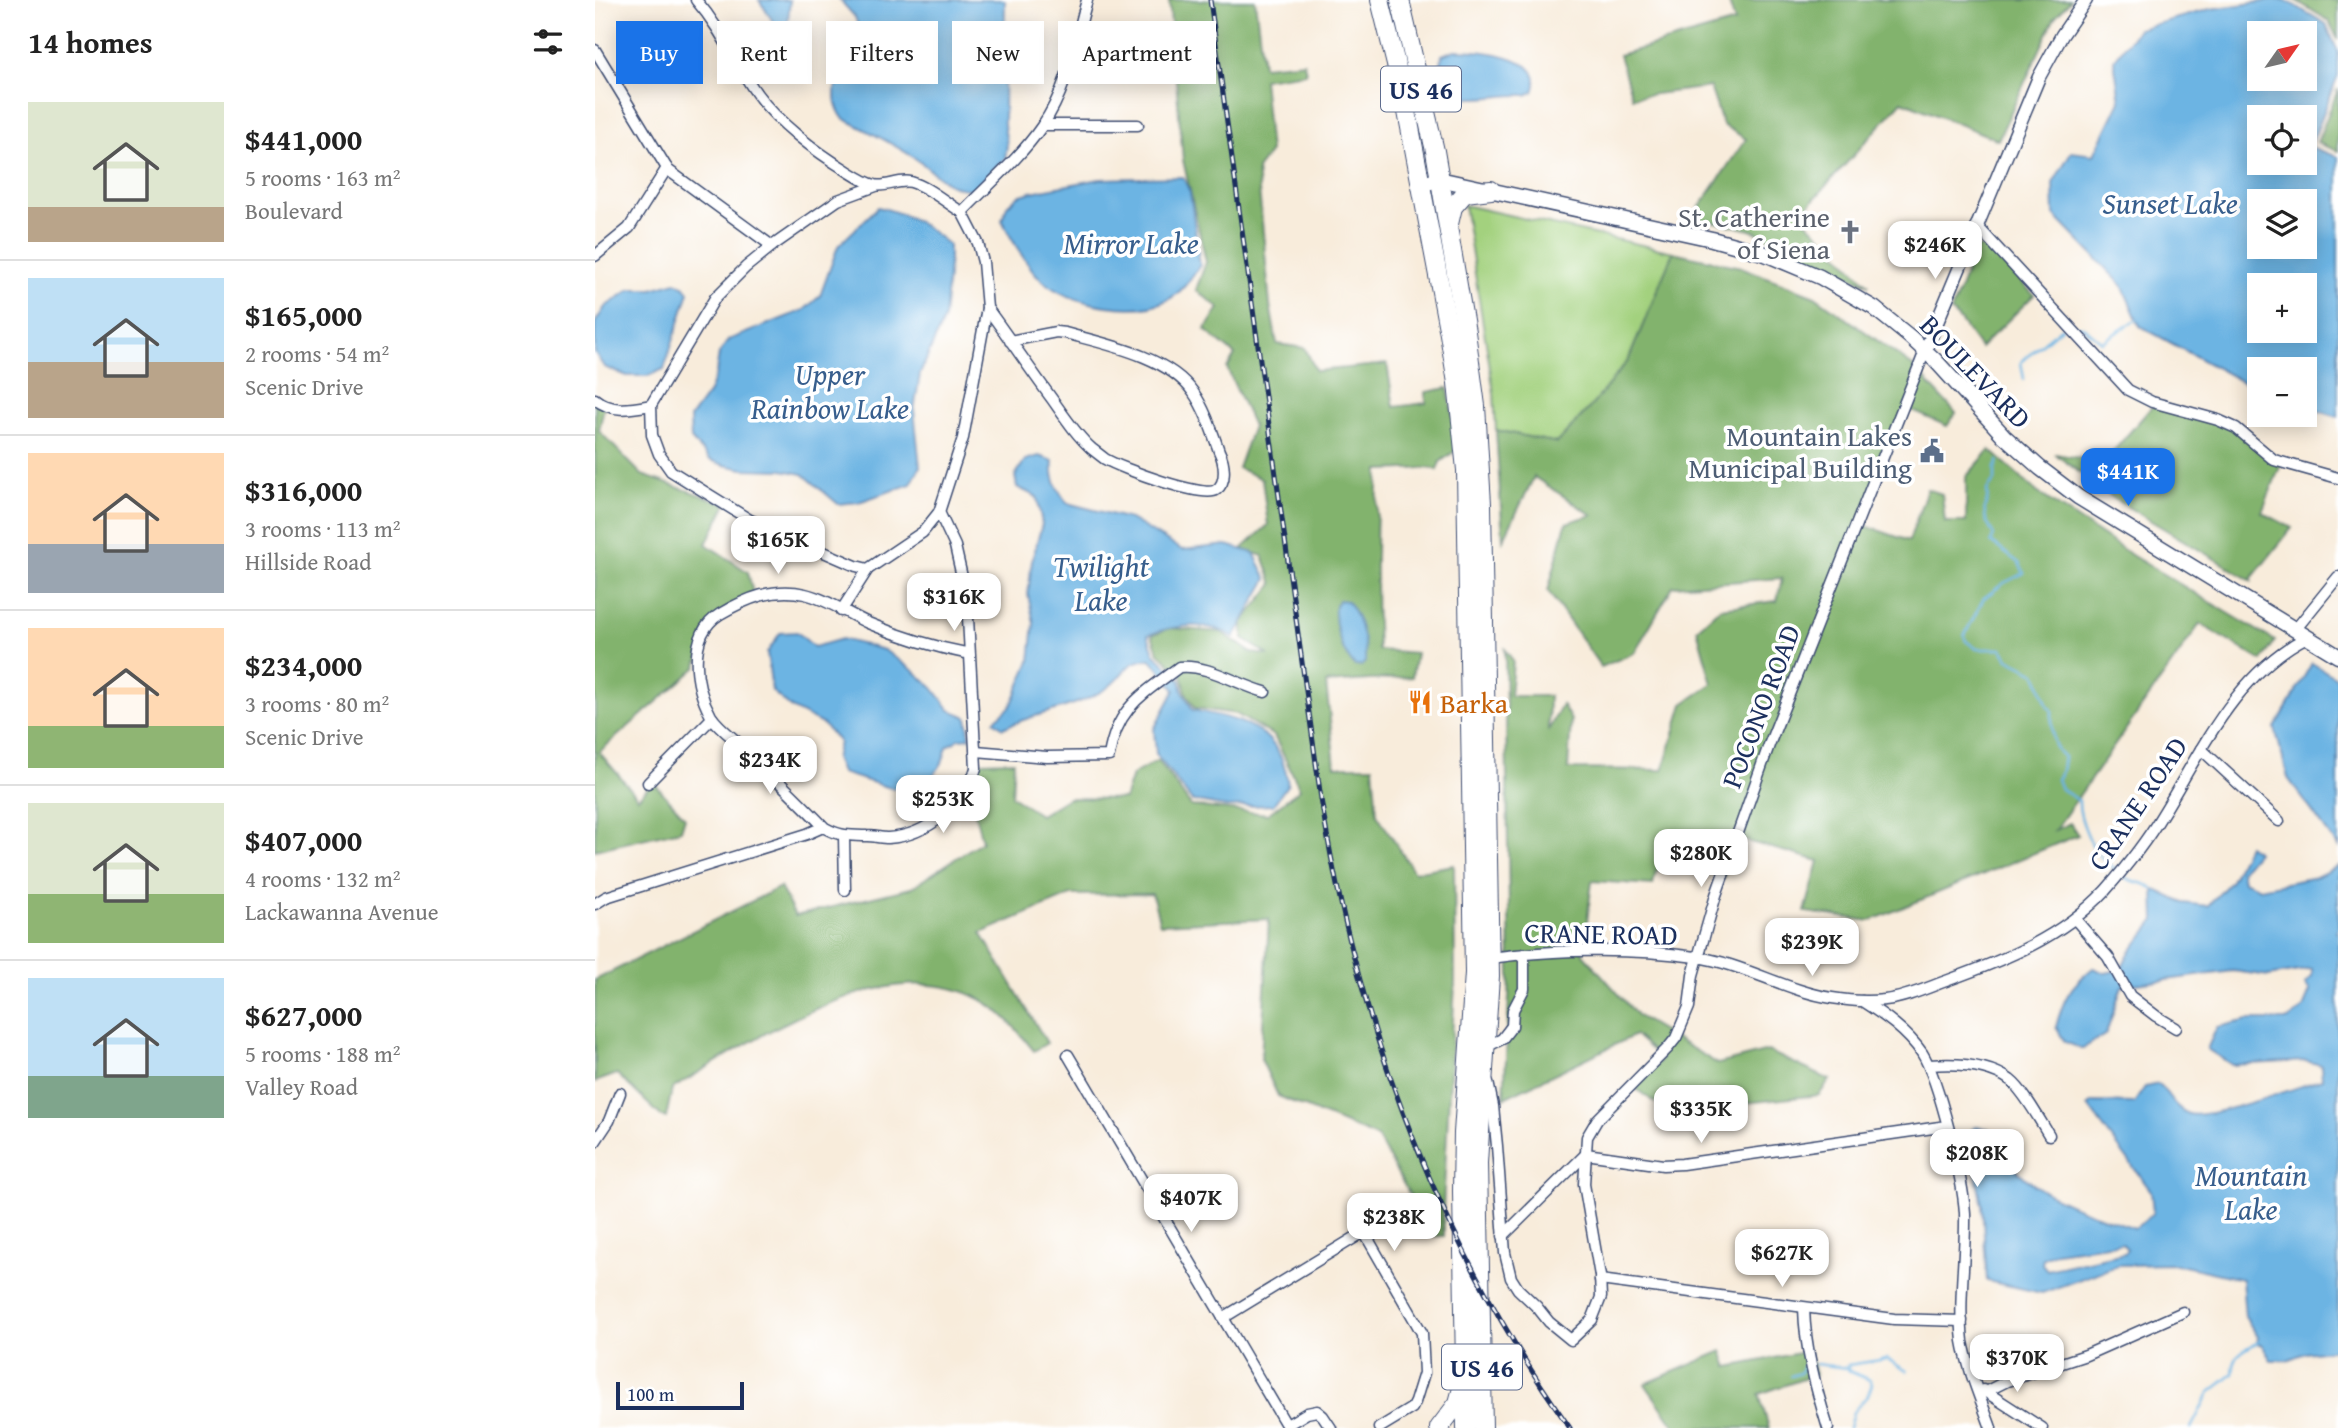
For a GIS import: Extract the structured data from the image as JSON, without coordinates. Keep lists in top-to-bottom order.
{
  "streets": {
    "highway": ["US 46"],
    "main road": ["BOULEVARD"],
    "street": ["POCONO ROAD", "CRANE ROAD"]
  },
  "crossings": [
    ["US 46", "BOULEVARD"],
    ["US 46", "CRANE ROAD"],
    ["BOULEVARD", "POCONO ROAD"],
    ["BOULEVARD", "CRANE ROAD"],
    ["POCONO ROAD", "CRANE ROAD"]
  ],
  "water": [
    "Sunset Lake",
    "Mirror Lake",
    "Upper Rainbow Lake",
    "Twilight Lake",
    "Mountain Lake"
  ],
  "places": {
    "church": ["St. Catherine of Siena"],
    "public building": ["Mountain Lakes Municipal Building"],
    "restaurant": ["Barka"]
  },
  "scale_bar": "100 m",
  "north": "top right",
  "page": {
    "heading": "14 homes",
    "map_buttons": ["+", "−"],
    "chip": [
      "Buy",
      "Rent",
      "Filters",
      "New",
      "Apartment"
    ],
    "list": [
      {
        "name": "$441,000",
        "note": "5 rooms · 163 m² · Boulevard"
      },
      {
        "name": "$165,000",
        "note": "2 rooms · 54 m² · Scenic Drive"
      },
      {
        "name": "$316,000",
        "note": "3 rooms · 113 m² · Hillside Road"
      },
      {
        "name": "$234,000",
        "note": "3 rooms · 80 m² · Scenic Drive"
      },
      {
        "name": "$407,000",
        "note": "4 rooms · 132 m² · Lackawanna Avenue"
      },
      {
        "name": "$627,000",
        "note": "5 rooms · 188 m² · Valley Road"
      }
    ],
    "price": [
      "$246K",
      "$441K",
      "$165K",
      "$316K",
      "$234K",
      "$253K",
      "$280K",
      "$239K",
      "$335K",
      "$208K",
      "$407K",
      "$238K",
      "$627K",
      "$370K"
    ],
    "scale": "100 m"
  }
}
